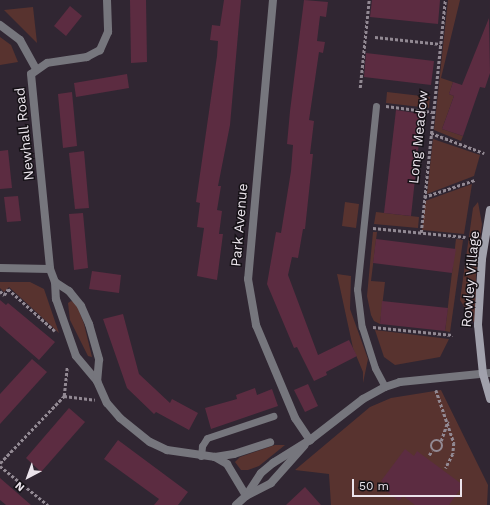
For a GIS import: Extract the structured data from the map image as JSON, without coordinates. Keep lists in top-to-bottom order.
{
  "streets": {
    "main road": ["Rowley Village"],
    "street": ["Newhall Road", "Park Avenue"],
    "path": ["Long Meadow"]
  },
  "scale_bar": "50 m",
  "north": "bottom left"
}
